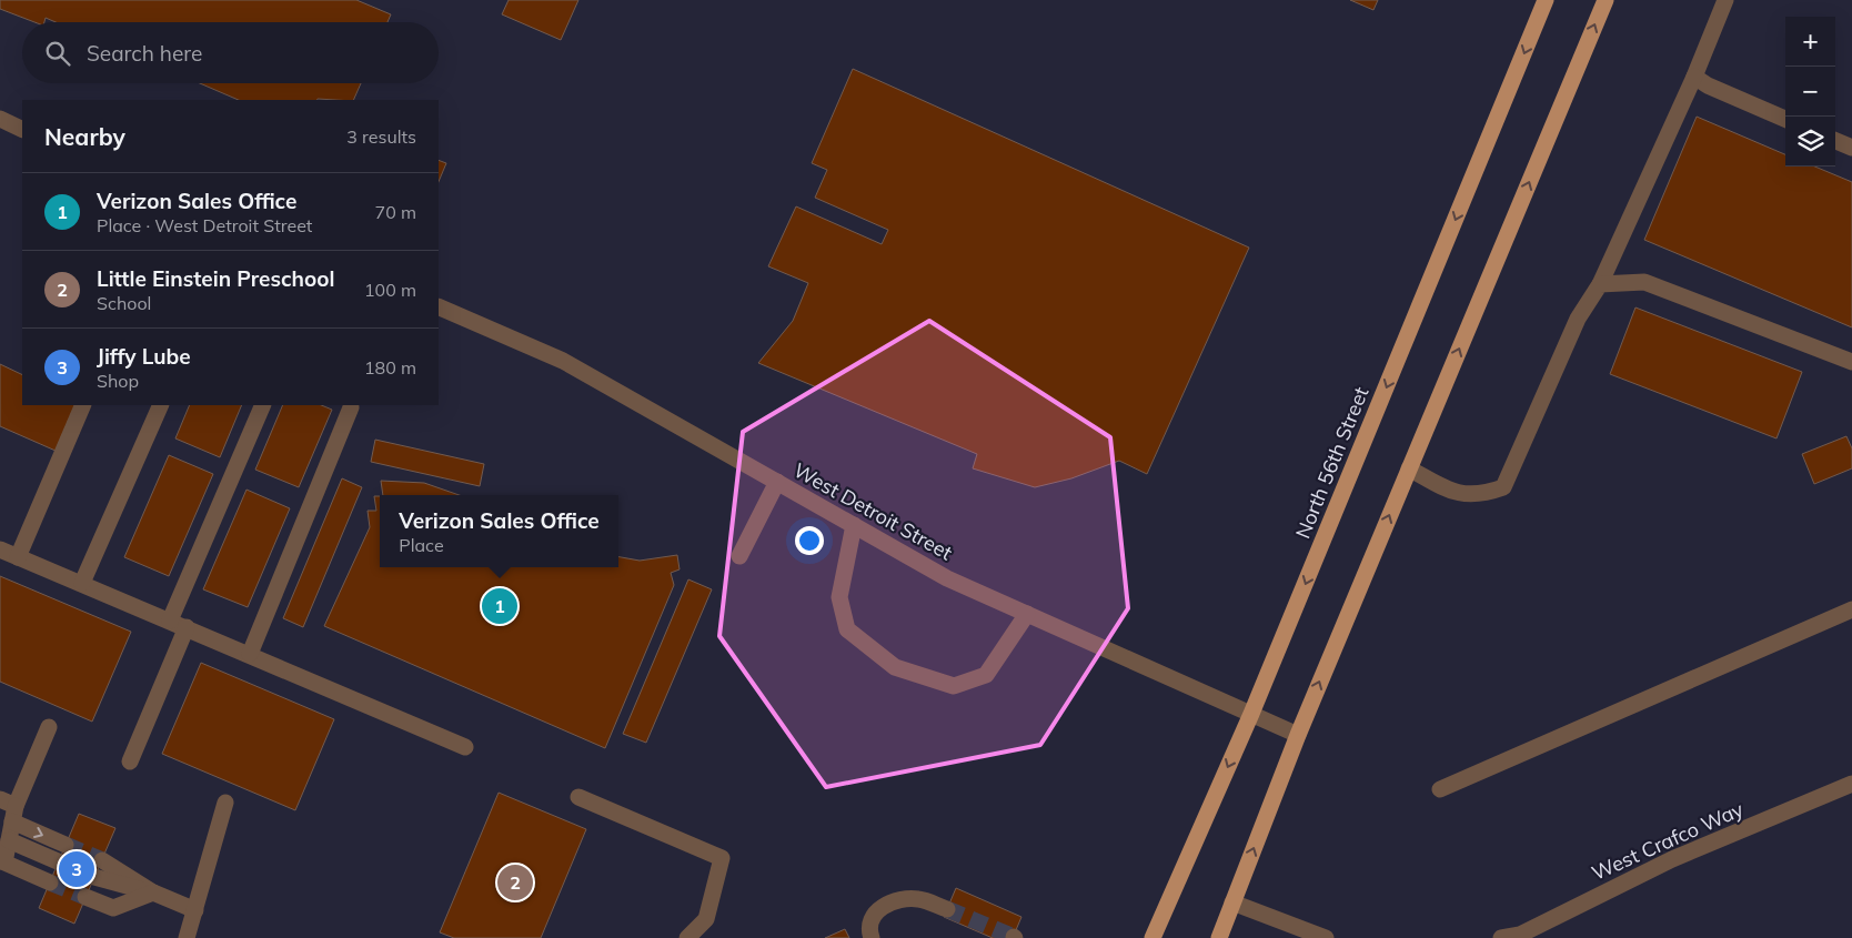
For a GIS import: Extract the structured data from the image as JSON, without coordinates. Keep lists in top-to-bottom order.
{
  "streets": {
    "main road": ["North 56th Street"],
    "street": ["West Detroit Street", "West Crafco Way"]
  },
  "crossings": [
    ["North 56th Street", "West Detroit Street"]
  ],
  "page": {
    "map_buttons": ["+", "−"],
    "search": "Search here",
    "heading": ["Nearby", "3 results"],
    "list": [
      {
        "mark": "1",
        "name": "Verizon Sales Office",
        "note": "Place · West Detroit Street",
        "value": "70 m"
      },
      {
        "mark": "2",
        "name": "Little Einstein Preschool",
        "note": "School",
        "value": "100 m"
      },
      {
        "mark": "3",
        "name": "Jiffy Lube",
        "note": "Shop",
        "value": "180 m"
      }
    ],
    "popup": ["Verizon Sales Office", "Place"],
    "pins": ["1", "3", "2"]
  }
}
